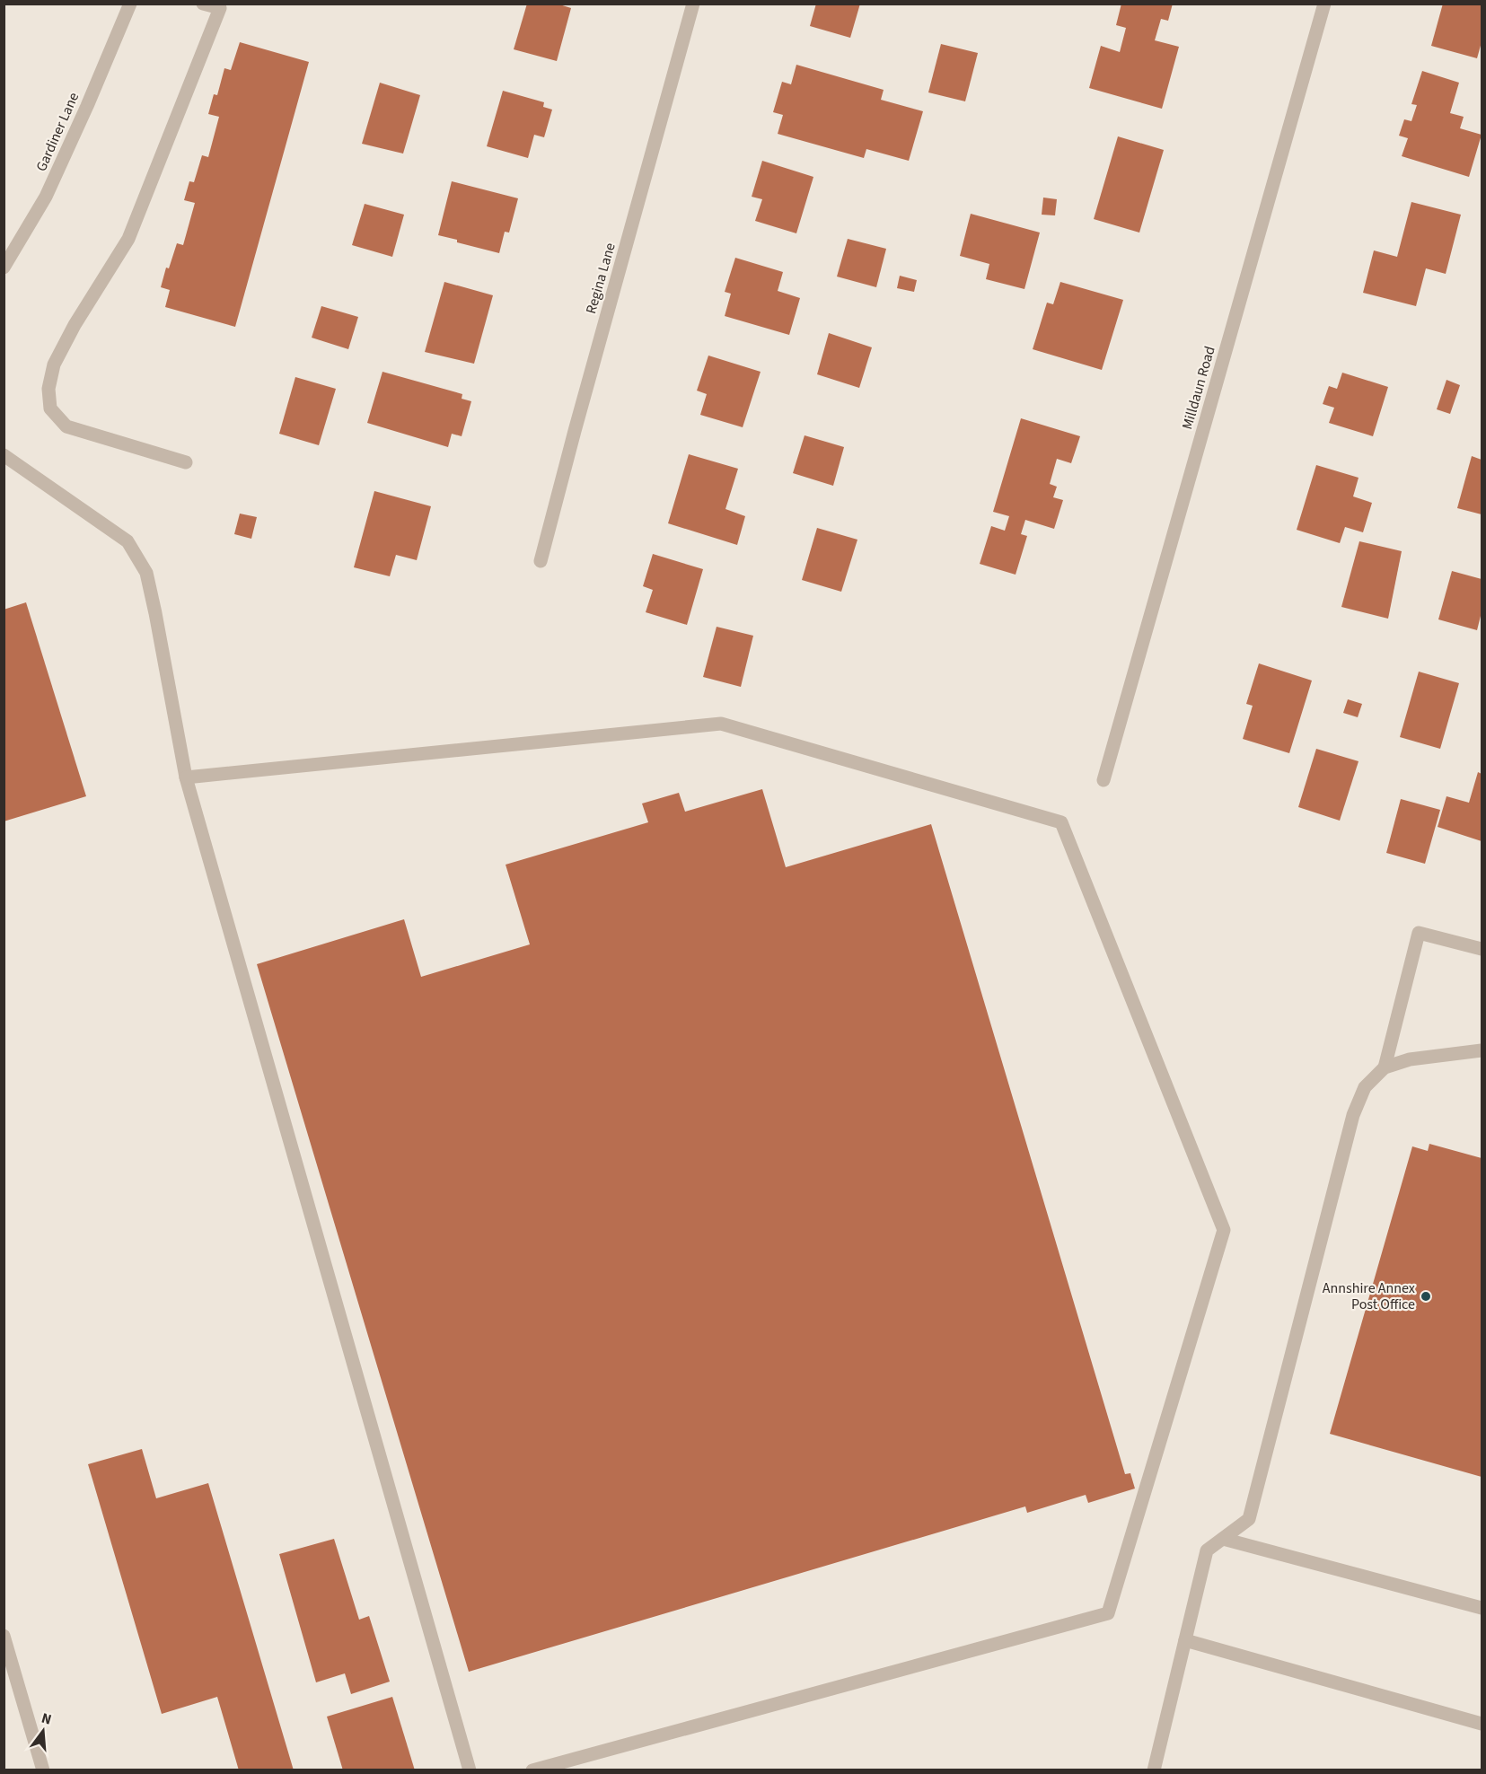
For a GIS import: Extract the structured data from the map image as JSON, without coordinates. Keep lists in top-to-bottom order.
{
  "streets": {
    "street": ["Gardiner Lane", "Regina Lane", "Milldaun Road"]
  },
  "places": ["Annshire Annex Post Office"],
  "north": "top"
}
